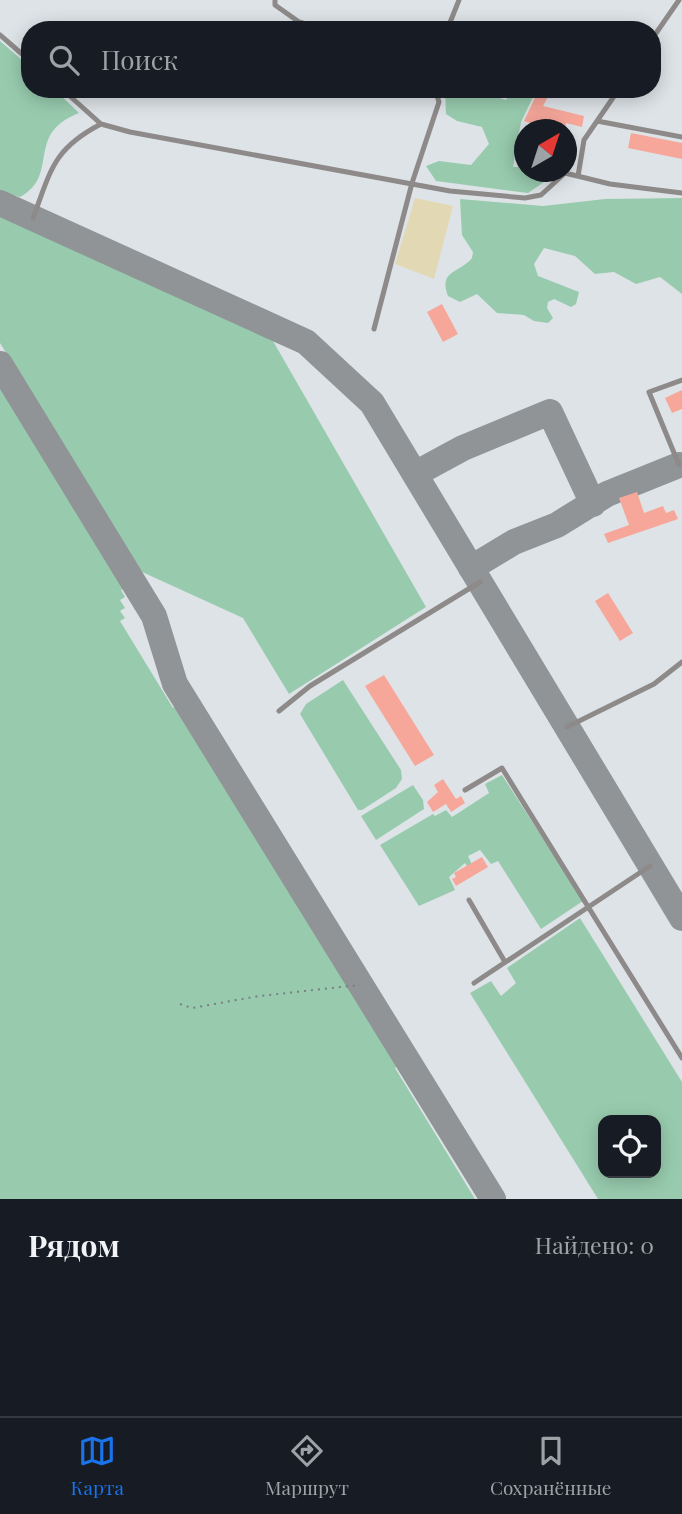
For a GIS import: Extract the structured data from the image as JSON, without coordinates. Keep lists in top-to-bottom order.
{
  "north": "top right",
  "page": {
    "search": "Поиск",
    "heading": ["Рядом", "Найдено: 0"],
    "nav": ["Карта", "Маршрут", "Сохранённые"]
  }
}
